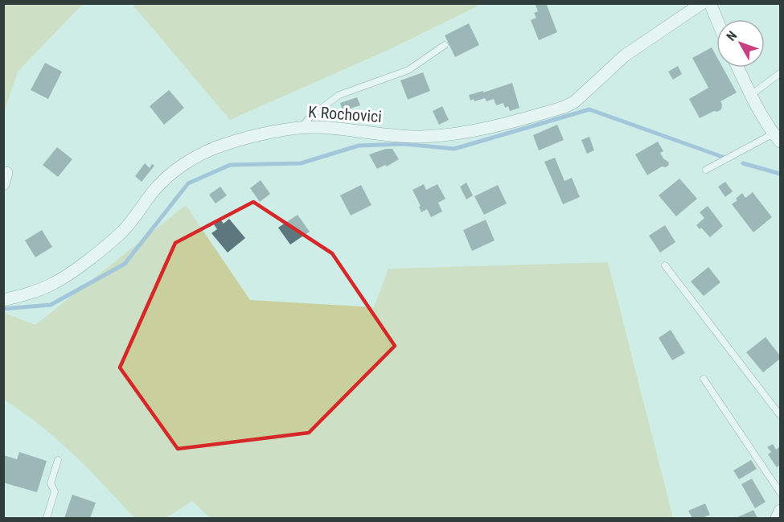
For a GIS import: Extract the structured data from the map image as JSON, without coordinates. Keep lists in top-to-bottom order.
{
  "streets": {
    "street": ["K Rochovici"]
  },
  "north": "top left"
}
